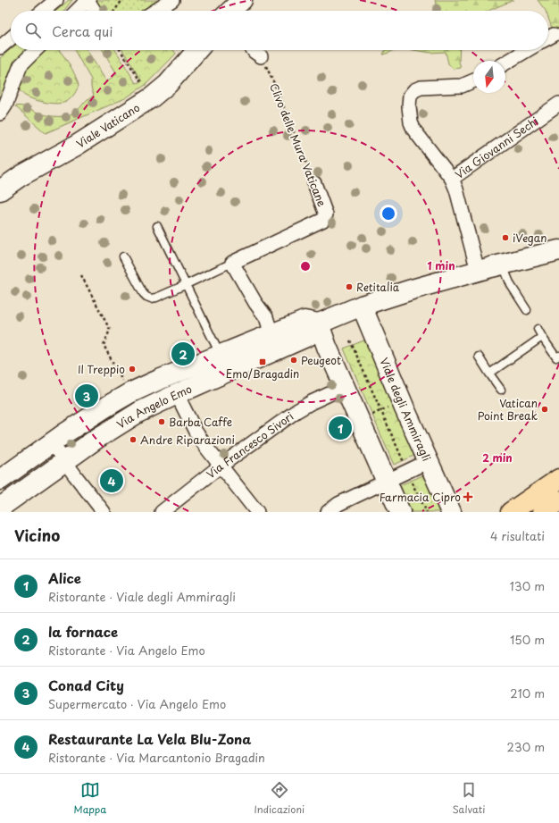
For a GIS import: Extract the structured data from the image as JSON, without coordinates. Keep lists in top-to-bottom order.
{
  "streets": {
    "main road": ["Viale Vaticano", "Via Angelo Emo", "Viale degli Ammiragli"],
    "street": ["Clivo delle Mura Vaticane", "Via Giovanni Sechi", "Via Francesco Sivori"]
  },
  "crossings": [
    ["Via Angelo Emo", "Viale degli Ammiragli"]
  ],
  "places": {
    "other": [
      "iVegan",
      "Retitalia",
      "Peugeot",
      "Il Treppio",
      "Vatican Point Break",
      "Barba Caffe",
      "Andre Riparazioni"
    ],
    "transit": ["Emo/Bragadin"],
    "health": ["Farmacia Cipro"]
  },
  "north": "bottom",
  "page": {
    "search": "Cerca qui",
    "pins": [
      "2",
      "3",
      "1",
      "4"
    ],
    "heading": ["Vicino", "4 risultati"],
    "list": [
      {
        "mark": "1",
        "name": "Alice",
        "note": "Ristorante · Viale degli Ammiragli",
        "value": "130 m"
      },
      {
        "mark": "2",
        "name": "la fornace",
        "note": "Ristorante · Via Angelo Emo",
        "value": "150 m"
      },
      {
        "mark": "3",
        "name": "Conad City",
        "note": "Supermercato · Via Angelo Emo",
        "value": "210 m"
      },
      {
        "mark": "4",
        "name": "Restaurante La Vela Blu-Zona",
        "note": "Ristorante · Via Marcantonio Bragadin",
        "value": "230 m"
      }
    ],
    "nav": ["Mappa", "Indicazioni", "Salvati"]
  },
  "rings": ["1 min", "2 min"]
}
